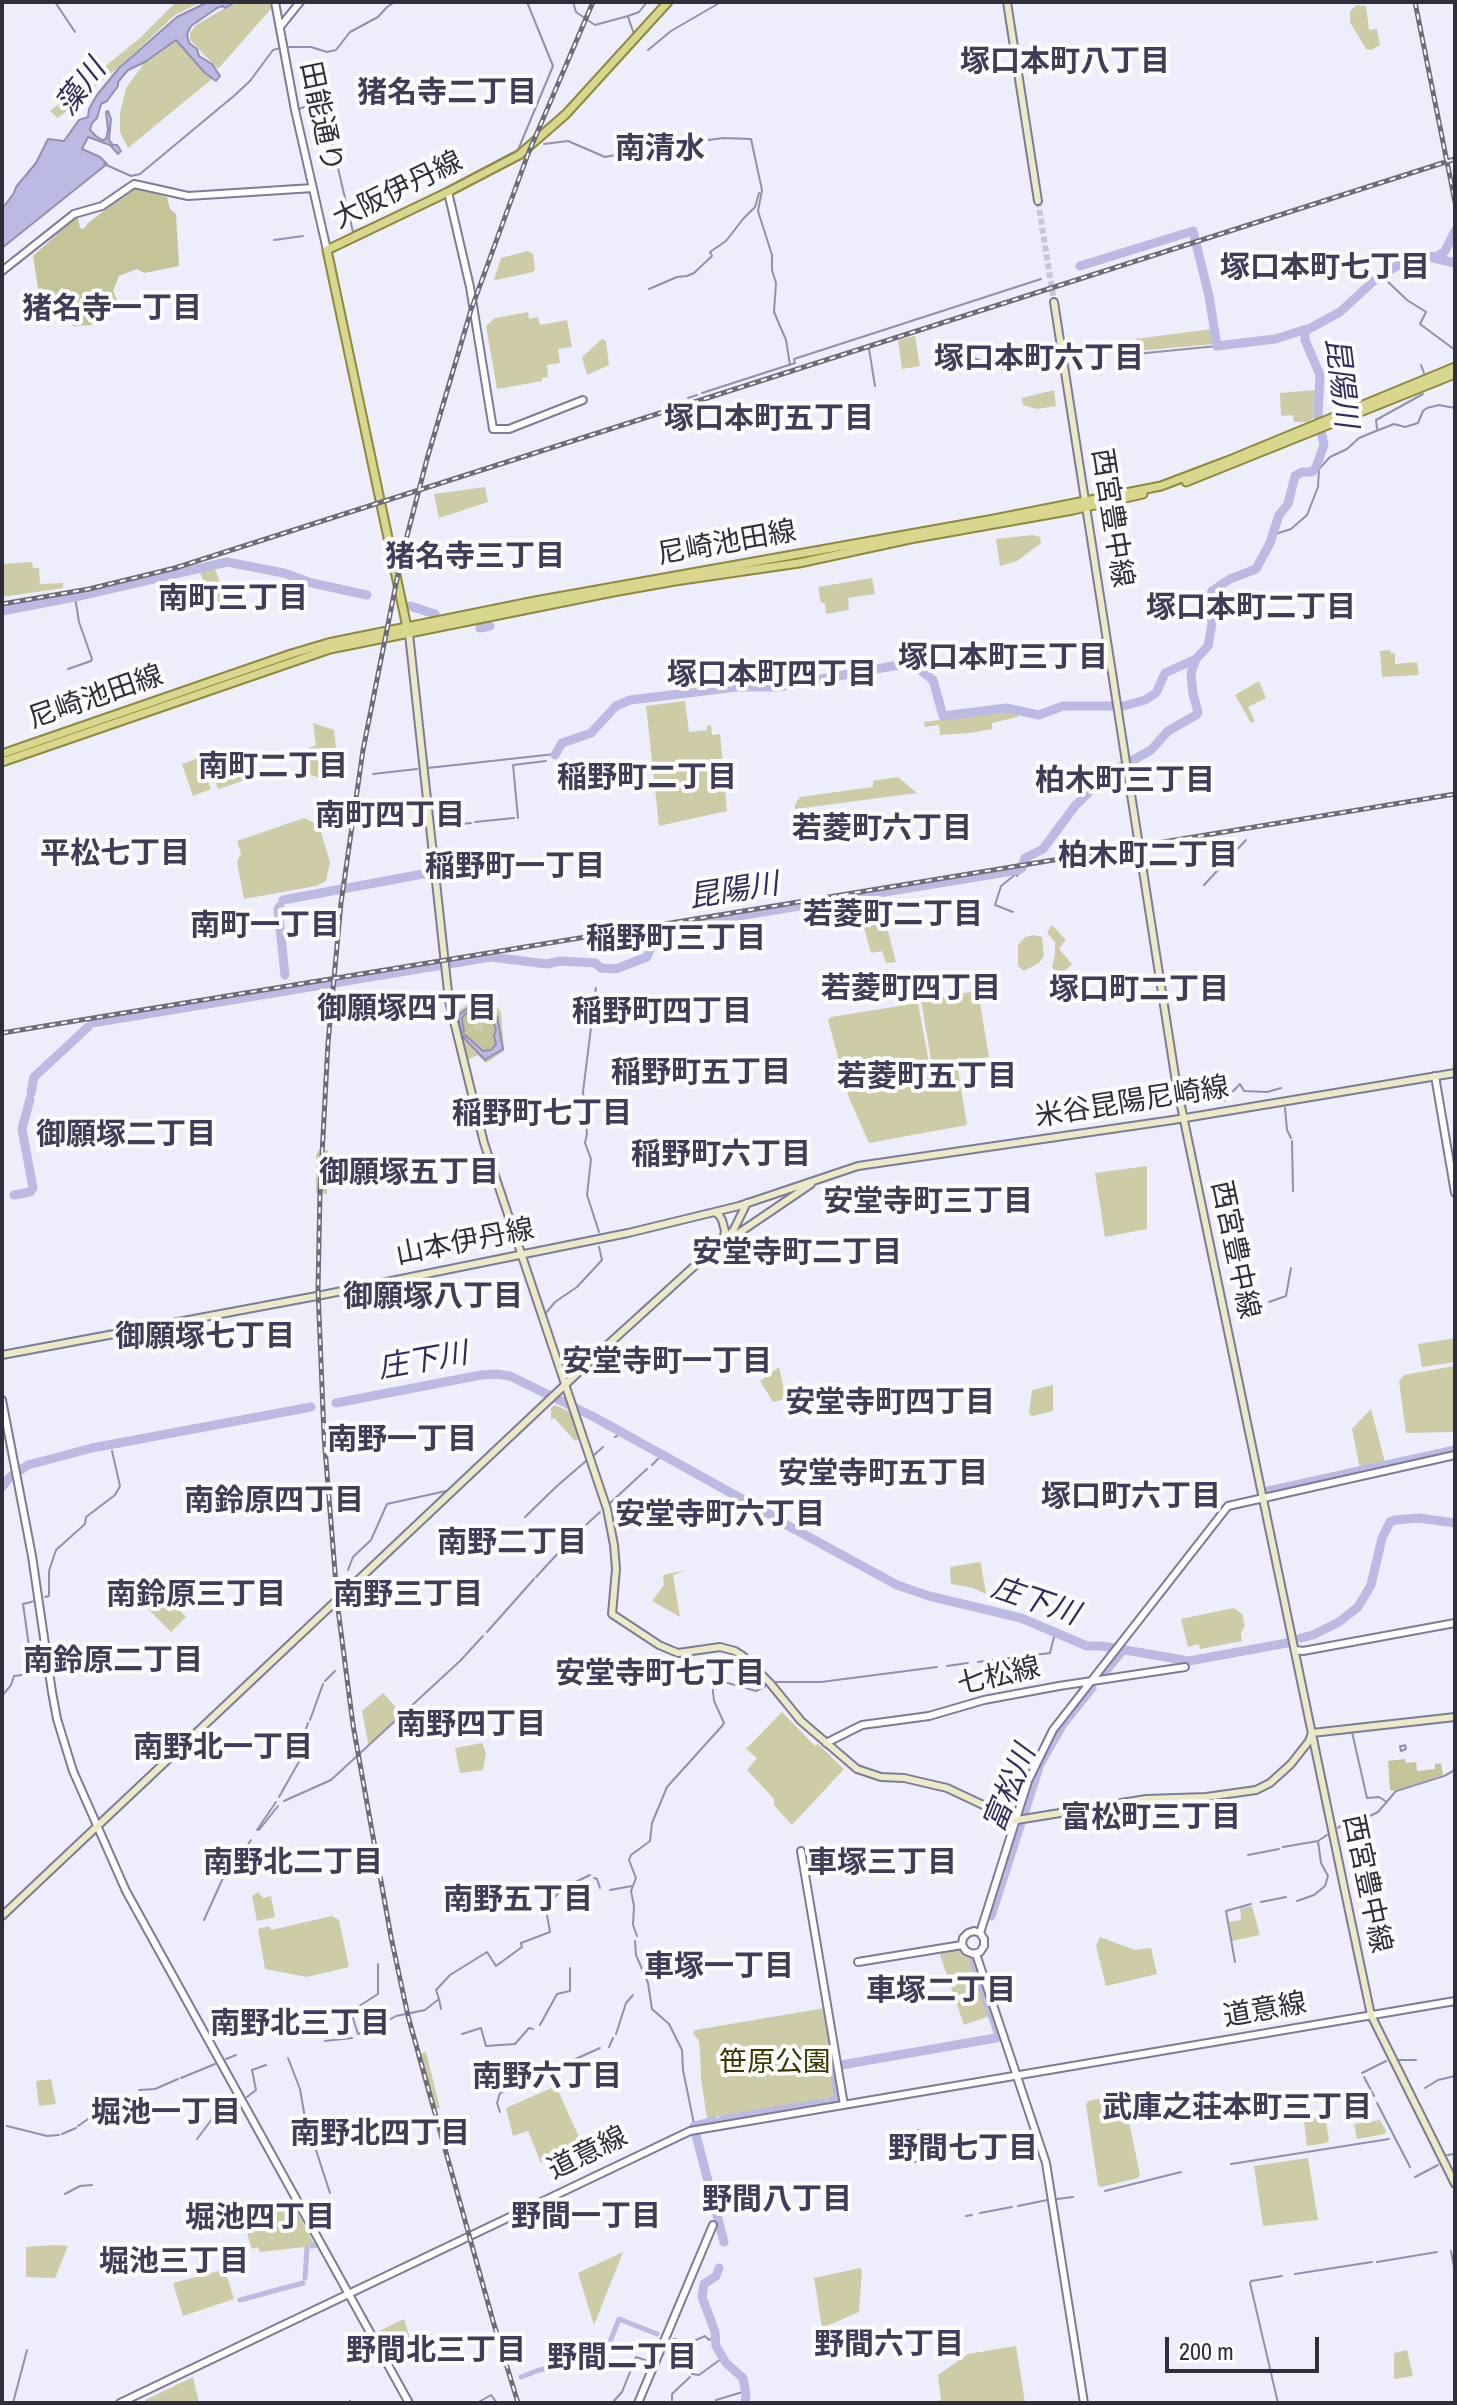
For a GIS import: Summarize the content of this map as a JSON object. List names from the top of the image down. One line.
{"streets":{"main road":["大阪伊丹線","西宮豊中線","尼崎池田線","米谷昆陽尼崎線","山本伊丹線"],"street":["田能通り","七松線","道意線"]},"crossings":[["田能通り","大阪伊丹線"],["大阪伊丹線","尼崎池田線"],["西宮豊中線","尼崎池田線"],["西宮豊中線","米谷昆陽尼崎線"],["西宮豊中線","道意線"],["米谷昆陽尼崎線","山本伊丹線"]],"districts":["塚口本町八丁目","猪名寺二丁目","南清水","塚口本町七丁目","猪名寺一丁目","塚口本町六丁目","塚口本町五丁目","猪名寺三丁目","南町三丁目","塚口本町二丁目","塚口本町三丁目","塚口本町四丁目","南町二丁目","稲野町二丁目","柏木町三丁目","南町四丁目","若菱町六丁目","平松七丁目","柏木町二丁目","稲野町一丁目","若菱町二丁目","南町一丁目","稲野町三丁目","若菱町四丁目","塚口町二丁目","御願塚四丁目","稲野町四丁目","稲野町五丁目","若菱町五丁目","稲野町七丁目","御願塚二丁目","稲野町六丁目","御願塚五丁目","安堂寺町三丁目","安堂寺町二丁目","御願塚八丁目","御願塚七丁目","安堂寺町一丁目","安堂寺町四丁目","南野一丁目","安堂寺町五丁目","塚口町六丁目","南鈴原四丁目","安堂寺町六丁目","南野二丁目","南鈴原三丁目","南野三丁目","南鈴原二丁目","安堂寺町七丁目","南野四丁目","南野北一丁目","富松町三丁目","南野北二丁目","車塚三丁目","南野五丁目","車塚一丁目","車塚二丁目","南野北三丁目","南野六丁目","武庫之荘本町三丁目","堀池一丁目","南野北四丁目","野間七丁目","野間八丁目","野間一丁目","堀池四丁目","堀池三丁目","野間六丁目","野間北三丁目","野間二丁目"],"water":["藻川","昆陽川","庄下川","富松川"],"parks":["笹原公園"],"scale_bar":"200 m"}
